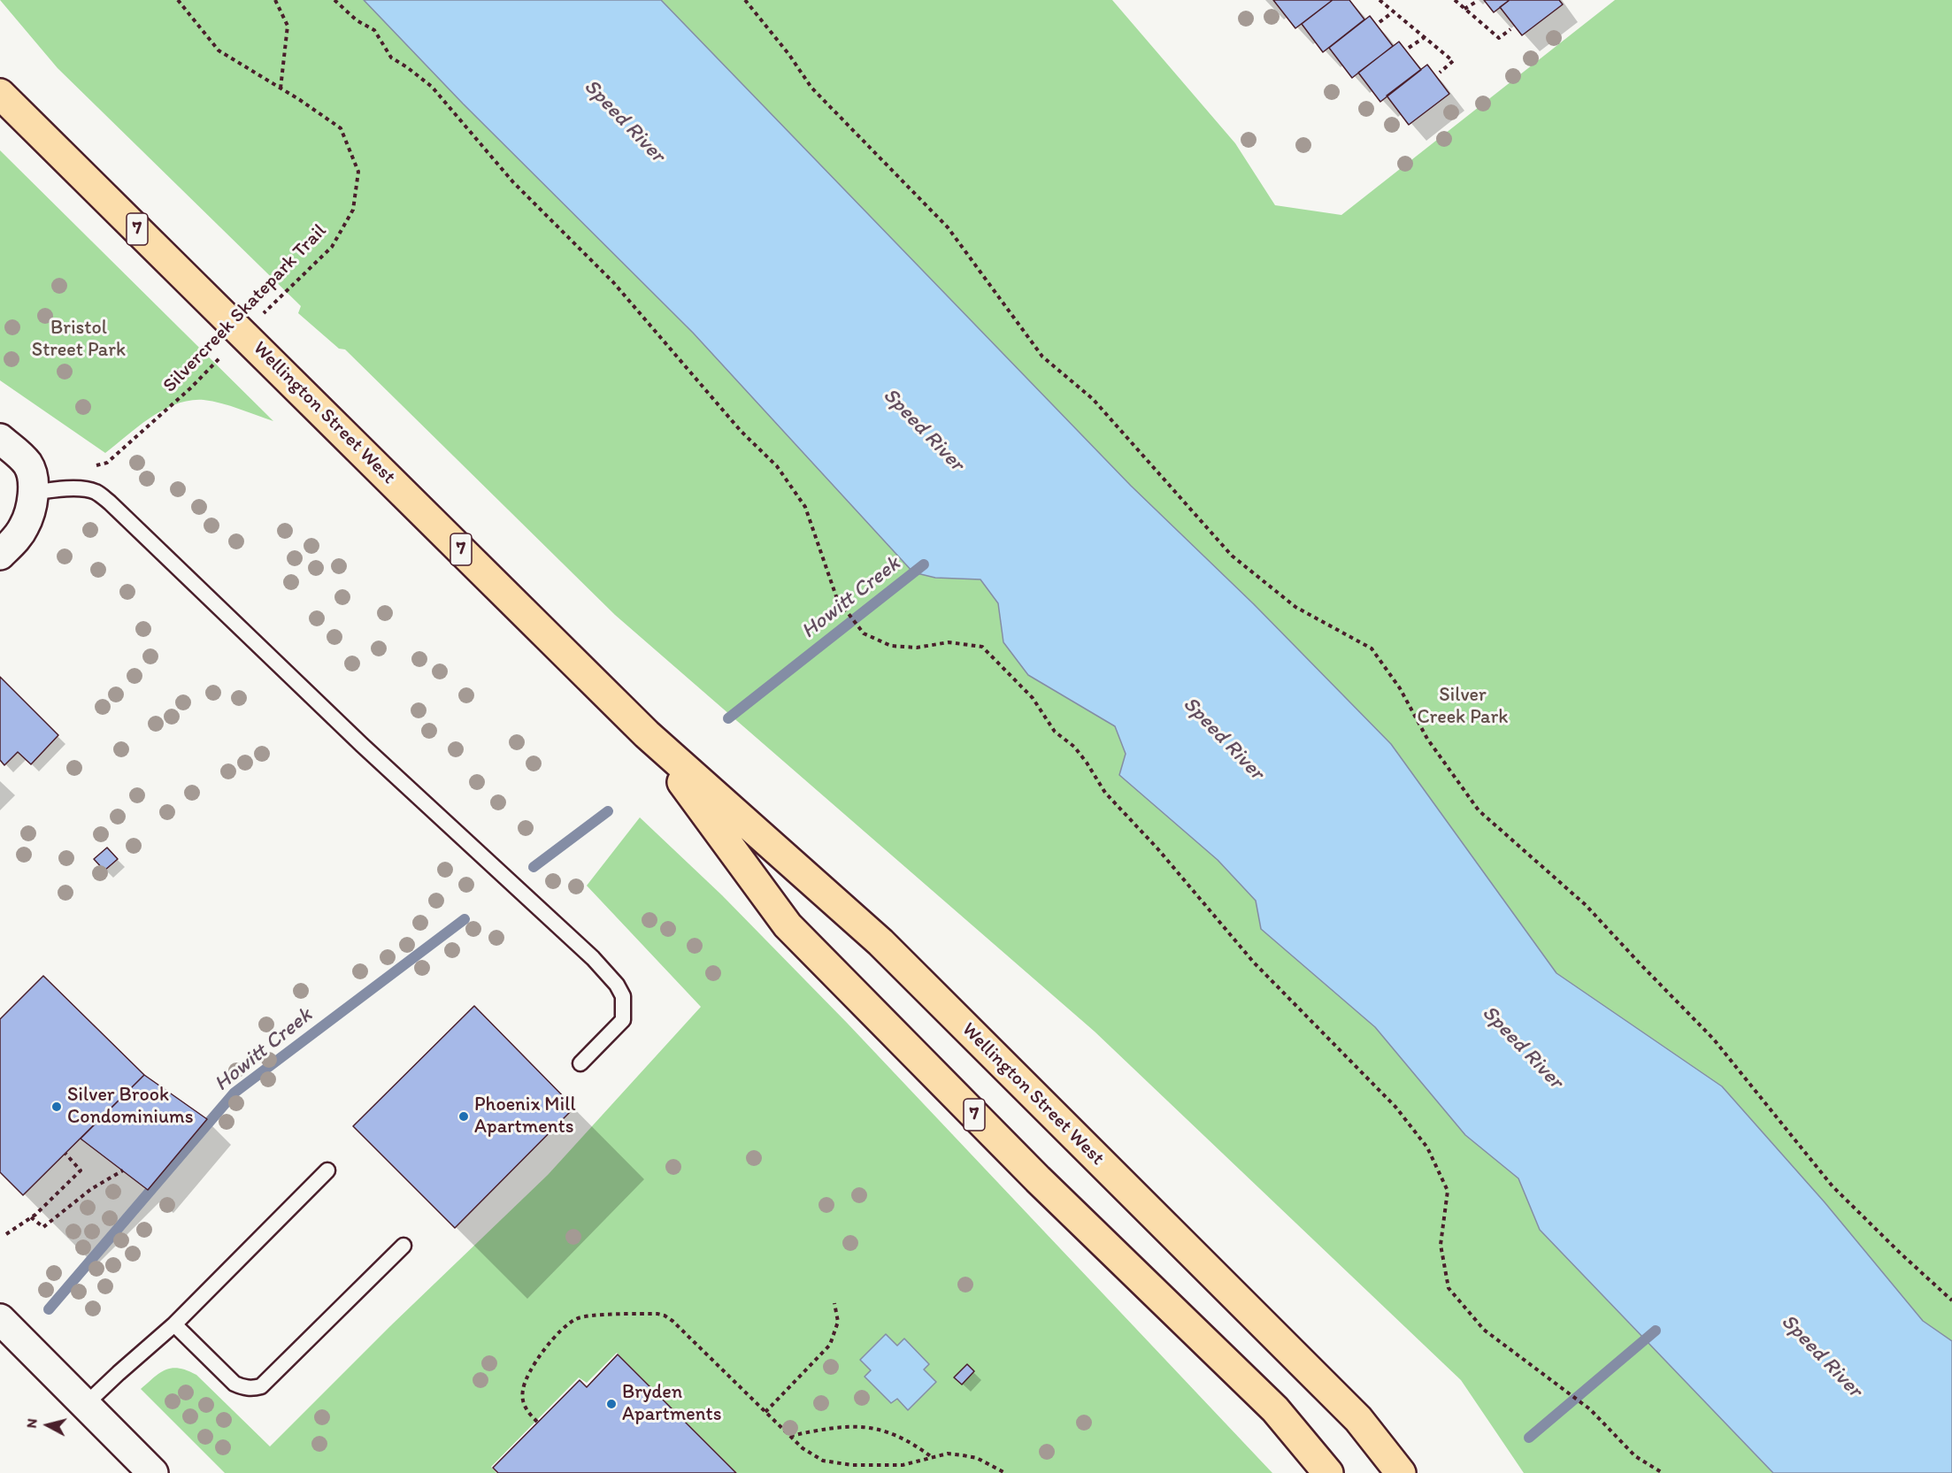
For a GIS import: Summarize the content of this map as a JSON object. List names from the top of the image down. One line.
{"streets":{"main road":["7","Wellington Street West"],"path":["Silvercreek Skatepark Trail"]},"crossings":[["Silvercreek Skatepark Trail","Wellington Street West"]],"water":["Speed River","Howitt Creek"],"parks":["Bristol Street Park","Silver Creek Park"],"places":["Silver Brook Condominiums","Phoenix Mill Apartments","Bryden Apartments"],"north":"left"}
